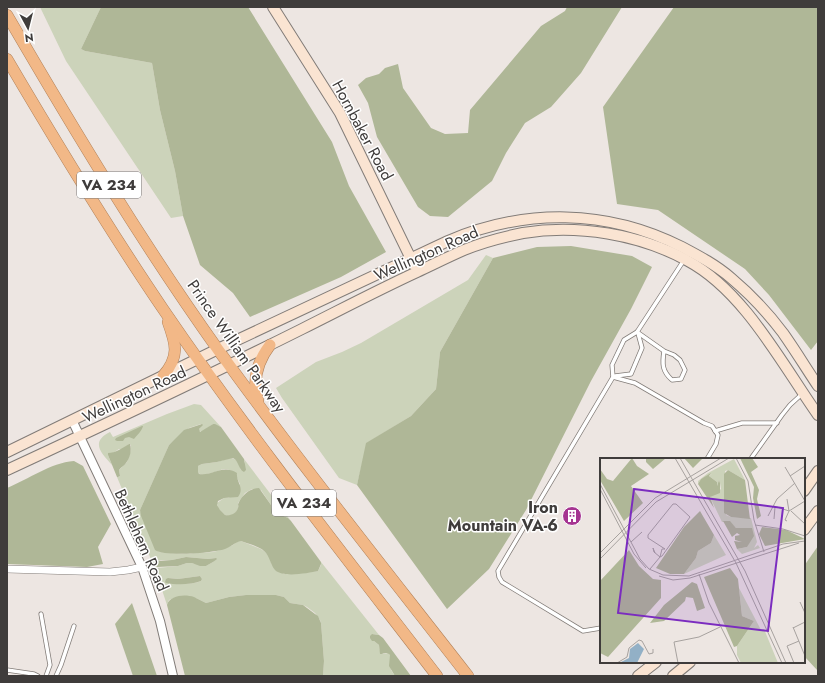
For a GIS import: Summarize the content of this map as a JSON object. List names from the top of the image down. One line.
{"streets":{"highway":["VA 234","Prince William Parkway"],"main road":["Hornbaker Road","Wellington Road"],"street":["Bethlehem Road"]},"crossings":[["Hornbaker Road","Wellington Road"],["VA 234","Wellington Road"],["Wellington Road","Prince William Parkway"],["Wellington Road","Bethlehem Road"]],"places":{"building":["Iron Mountain VA-6"]},"north":"bottom"}
